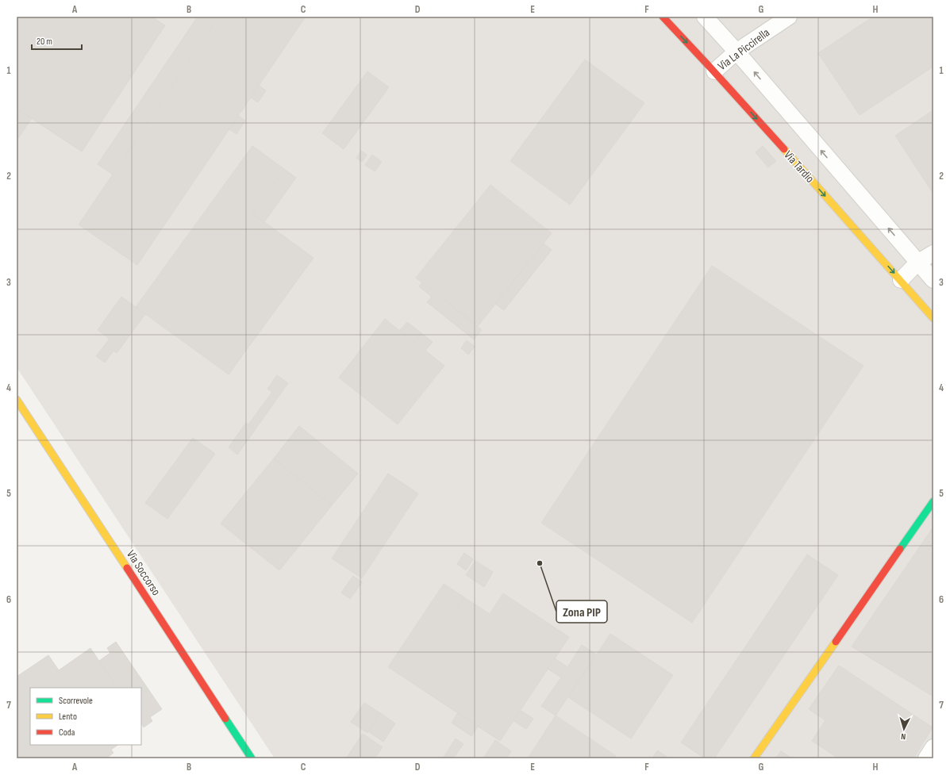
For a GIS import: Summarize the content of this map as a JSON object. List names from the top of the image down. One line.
{"streets":{"street":["Via La Piccirella","Via Tardio","Via Soccorso"]},"crossings":[["Via La Piccirella","Via Tardio"]],"places":["Zona PIP"],"legend":["Scorrevole","Lento","Coda"],"scale_bar":"20 m","north":"bottom","grid":{"columns":["A","B","C","D","E","F","G","H"],"rows":["1","2","3","4","5","6","7"]}}
